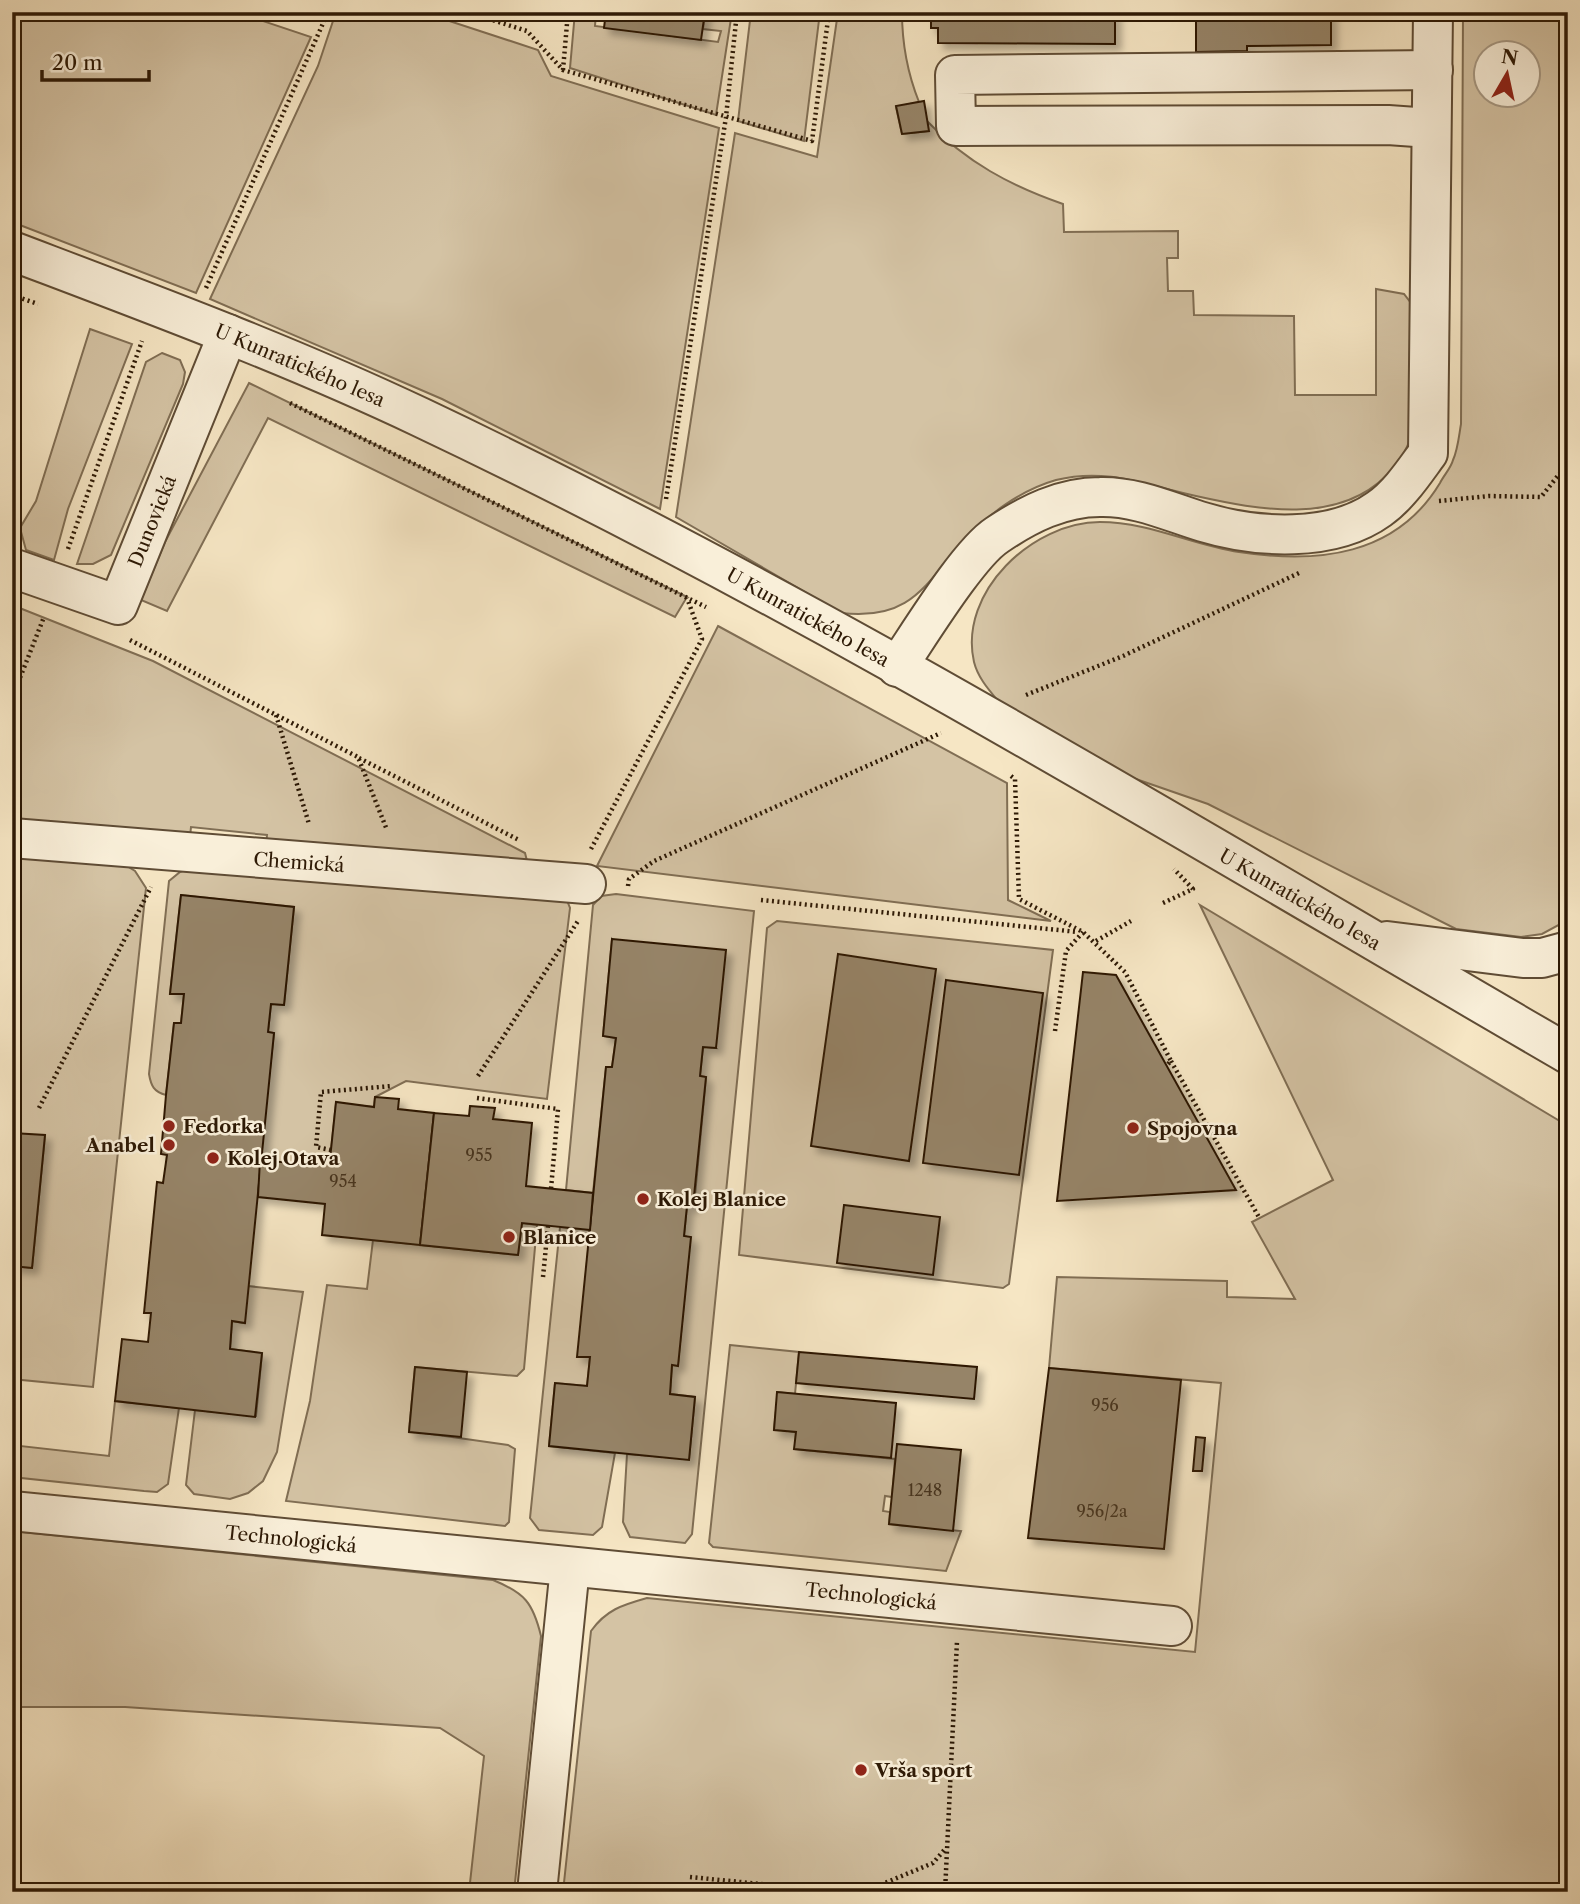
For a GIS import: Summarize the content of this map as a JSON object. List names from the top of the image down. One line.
{"streets":{"street":["U Kunratického lesa","Dunovická","Chemická","Technologická"]},"crossings":[["U Kunratického lesa","Dunovická"]],"places":["Fedorka","Spojovna","Anabel","Kolej Otava","Kolej Blanice","Blanice","Vrša sport"],"house_numbers":["955","954","956","1248","956/2a"],"scale_bar":"20 m","north":"top"}
